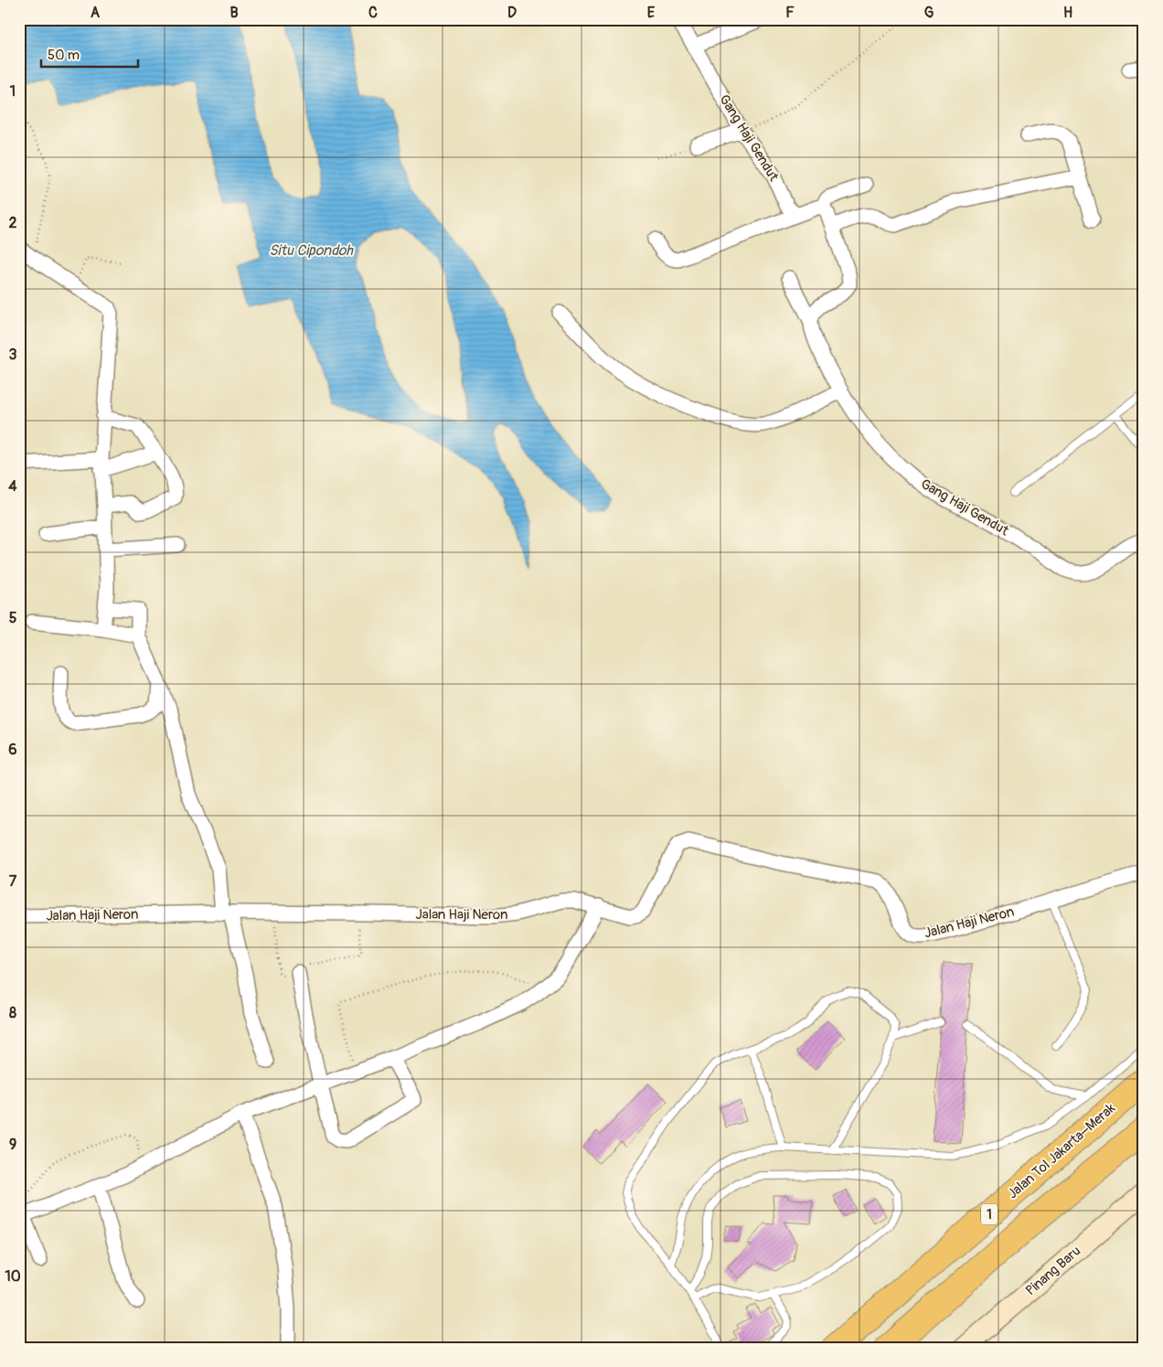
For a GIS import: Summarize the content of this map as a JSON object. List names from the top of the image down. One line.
{"streets":{"highway":["Jalan Tol Jakarta–Merak","1"],"main road":["Pinang Baru"],"street":["Gang Haji Gendut","Jalan Haji Neron"]},"water":["Situ Cipondoh"],"scale_bar":"50 m","grid":{"columns":["A","B","C","D","E","F","G","H"],"rows":["1","2","3","4","5","6","7","8","9","10"]}}
